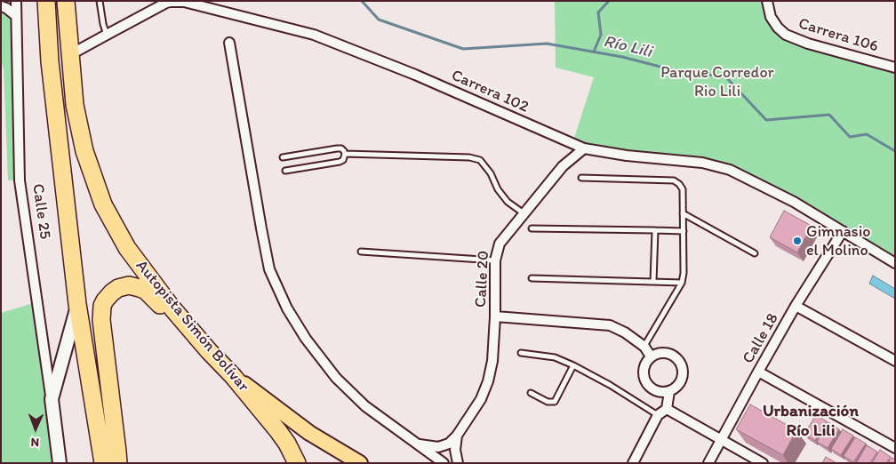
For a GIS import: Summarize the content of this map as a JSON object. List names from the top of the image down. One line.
{"streets":{"highway":["Autopista Simón Bolívar"],"street":["Carrera 106","Carrera 102","Calle 25","Calle 20","Calle 18"]},"crossings":[["Carrera 102","Calle 20"],["Carrera 102","Autopista Simón Bolívar"],["Carrera 102","Calle 18"]],"districts":["Urbanización Río Lili"],"water":["Río Lili"],"parks":["Parque Corredor Rio Lili"],"places":["Gimnasio el Molino"],"north":"bottom"}
